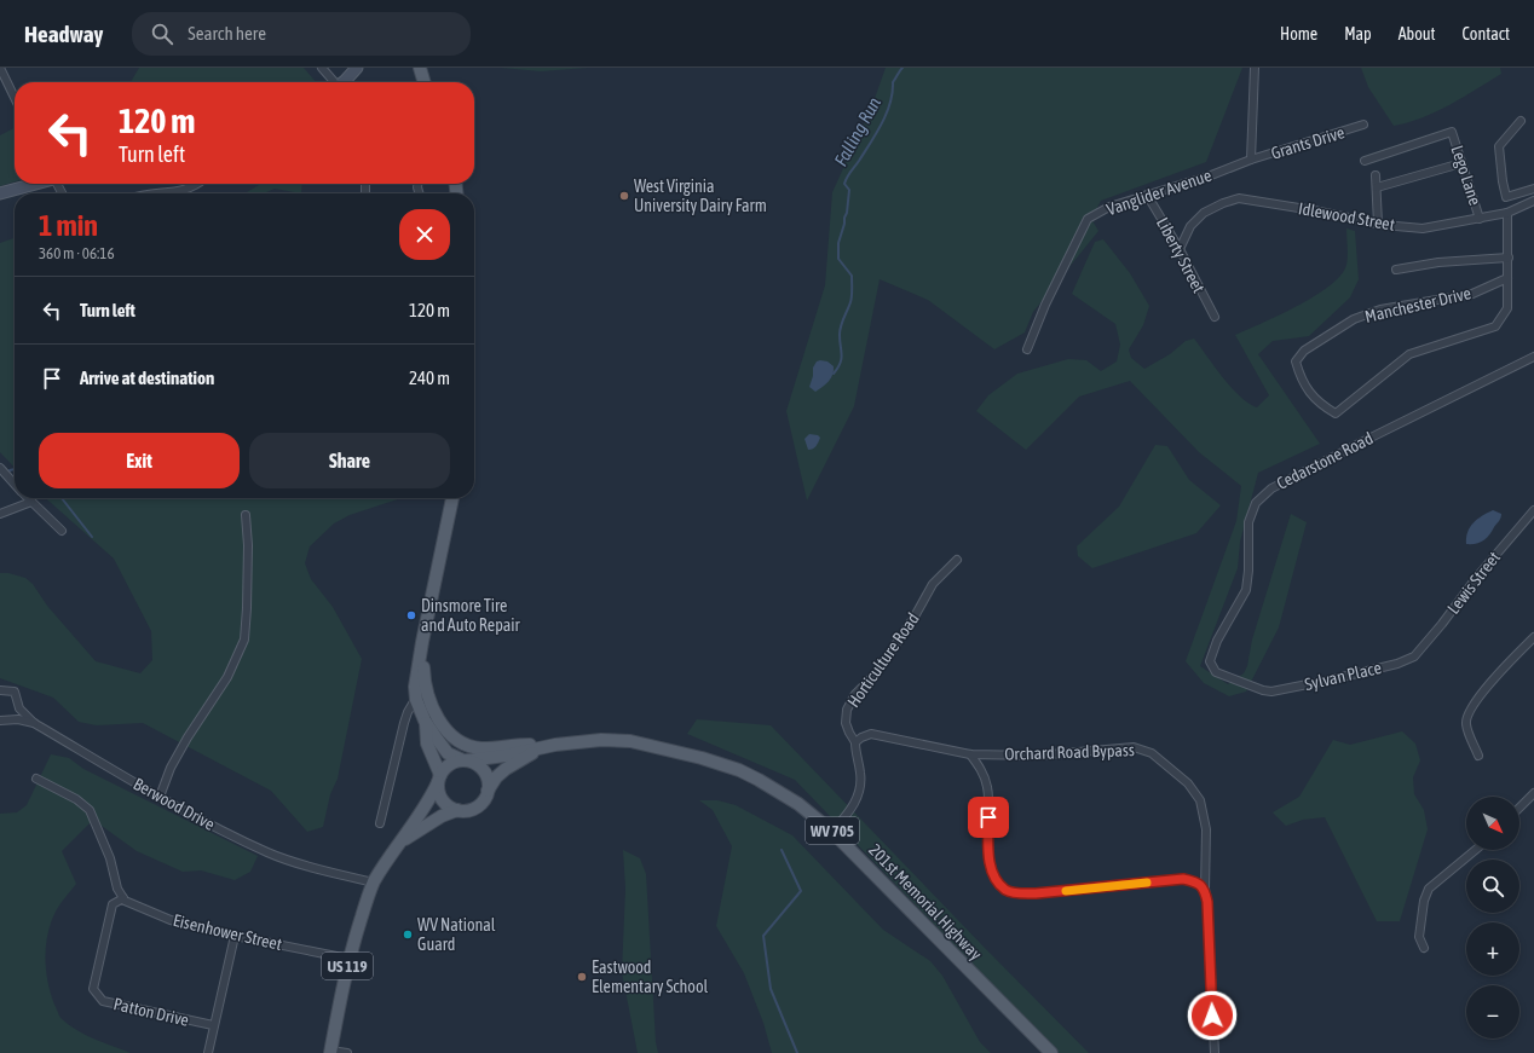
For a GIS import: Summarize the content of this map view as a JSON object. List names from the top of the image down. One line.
{"streets":{"main road":["WV 705","201st Memorial Highway","US 119"],"street":["Grants Drive","Lego Lane","Vanglider Avenue","Idlewood Street","Liberty Street","Manchester Drive","Cedarstone Road","Lewis Street","Horticulture Road","Sylvan Place","Orchard Road Bypass","Berwood Drive","Eisenhower Street","Patton Drive"]},"crossings":[["Grants Drive","Vanglider Avenue"],["Lego Lane","Idlewood Street"],["Vanglider Avenue","Liberty Street"],["Idlewood Street","Liberty Street"],["Idlewood Street","Manchester Drive"],["Cedarstone Road","Sylvan Place"],["Lewis Street","Sylvan Place"],["Horticulture Road","Orchard Road Bypass"],["Berwood Drive","US 119"],["201st Memorial Highway","US 119"],["Eisenhower Street","US 119"],["Eisenhower Street","Patton Drive"]],"water":["Falling Run"],"places":["West Virginia University Dairy Farm","Dinsmore Tire and Auto Repair","WV National Guard","Eastwood Elementary School"],"north":"bottom right","page":{"header":"Headway","search":"Search here","nav":["Home","Map","About","Contact"],"turn":["120 m","Turn left"],"heading":["1 min","360 m · 06:16"],"list":[{"name":"Turn left","value":"120 m"},{"name":"Arrive at destination","value":"240 m"}],"buttons":["Exit","Share"],"map_buttons":["+","−"]}}
